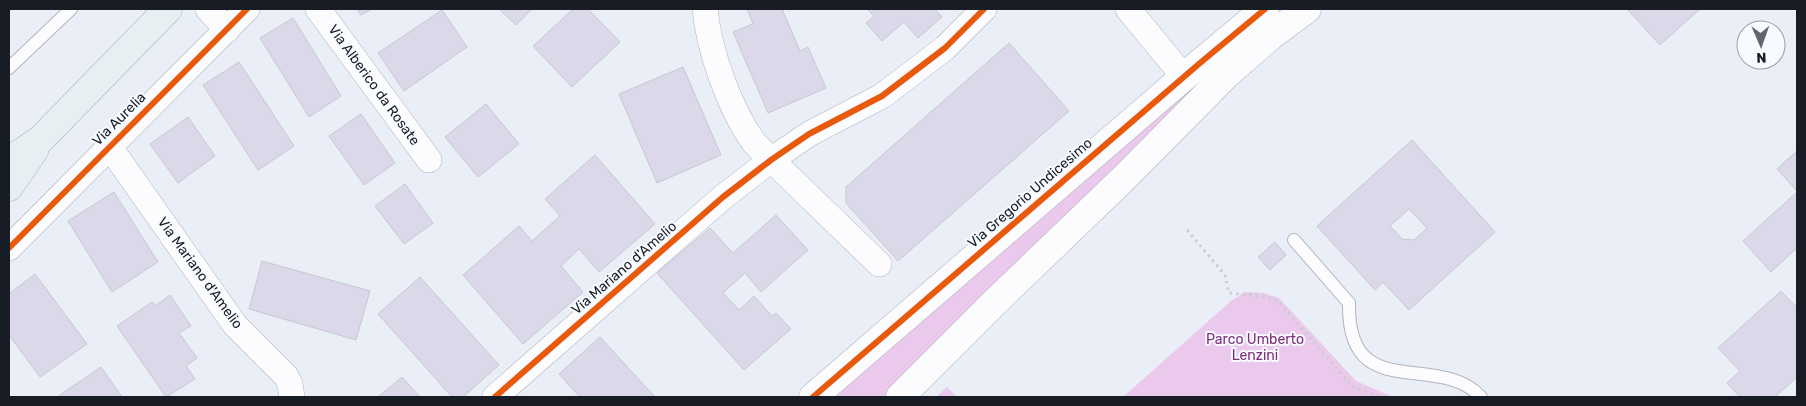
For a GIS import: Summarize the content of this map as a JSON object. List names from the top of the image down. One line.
{"streets":{"street":["Via Alberico da Rosate","Via Aurelia","Via Gregorio Undicesimo","Via Mariano d'Amelio"]},"crossings":[["Via Aurelia","Via Mariano d'Amelio"]],"parks":["Parco Umberto Lenzini"],"north":"bottom"}
